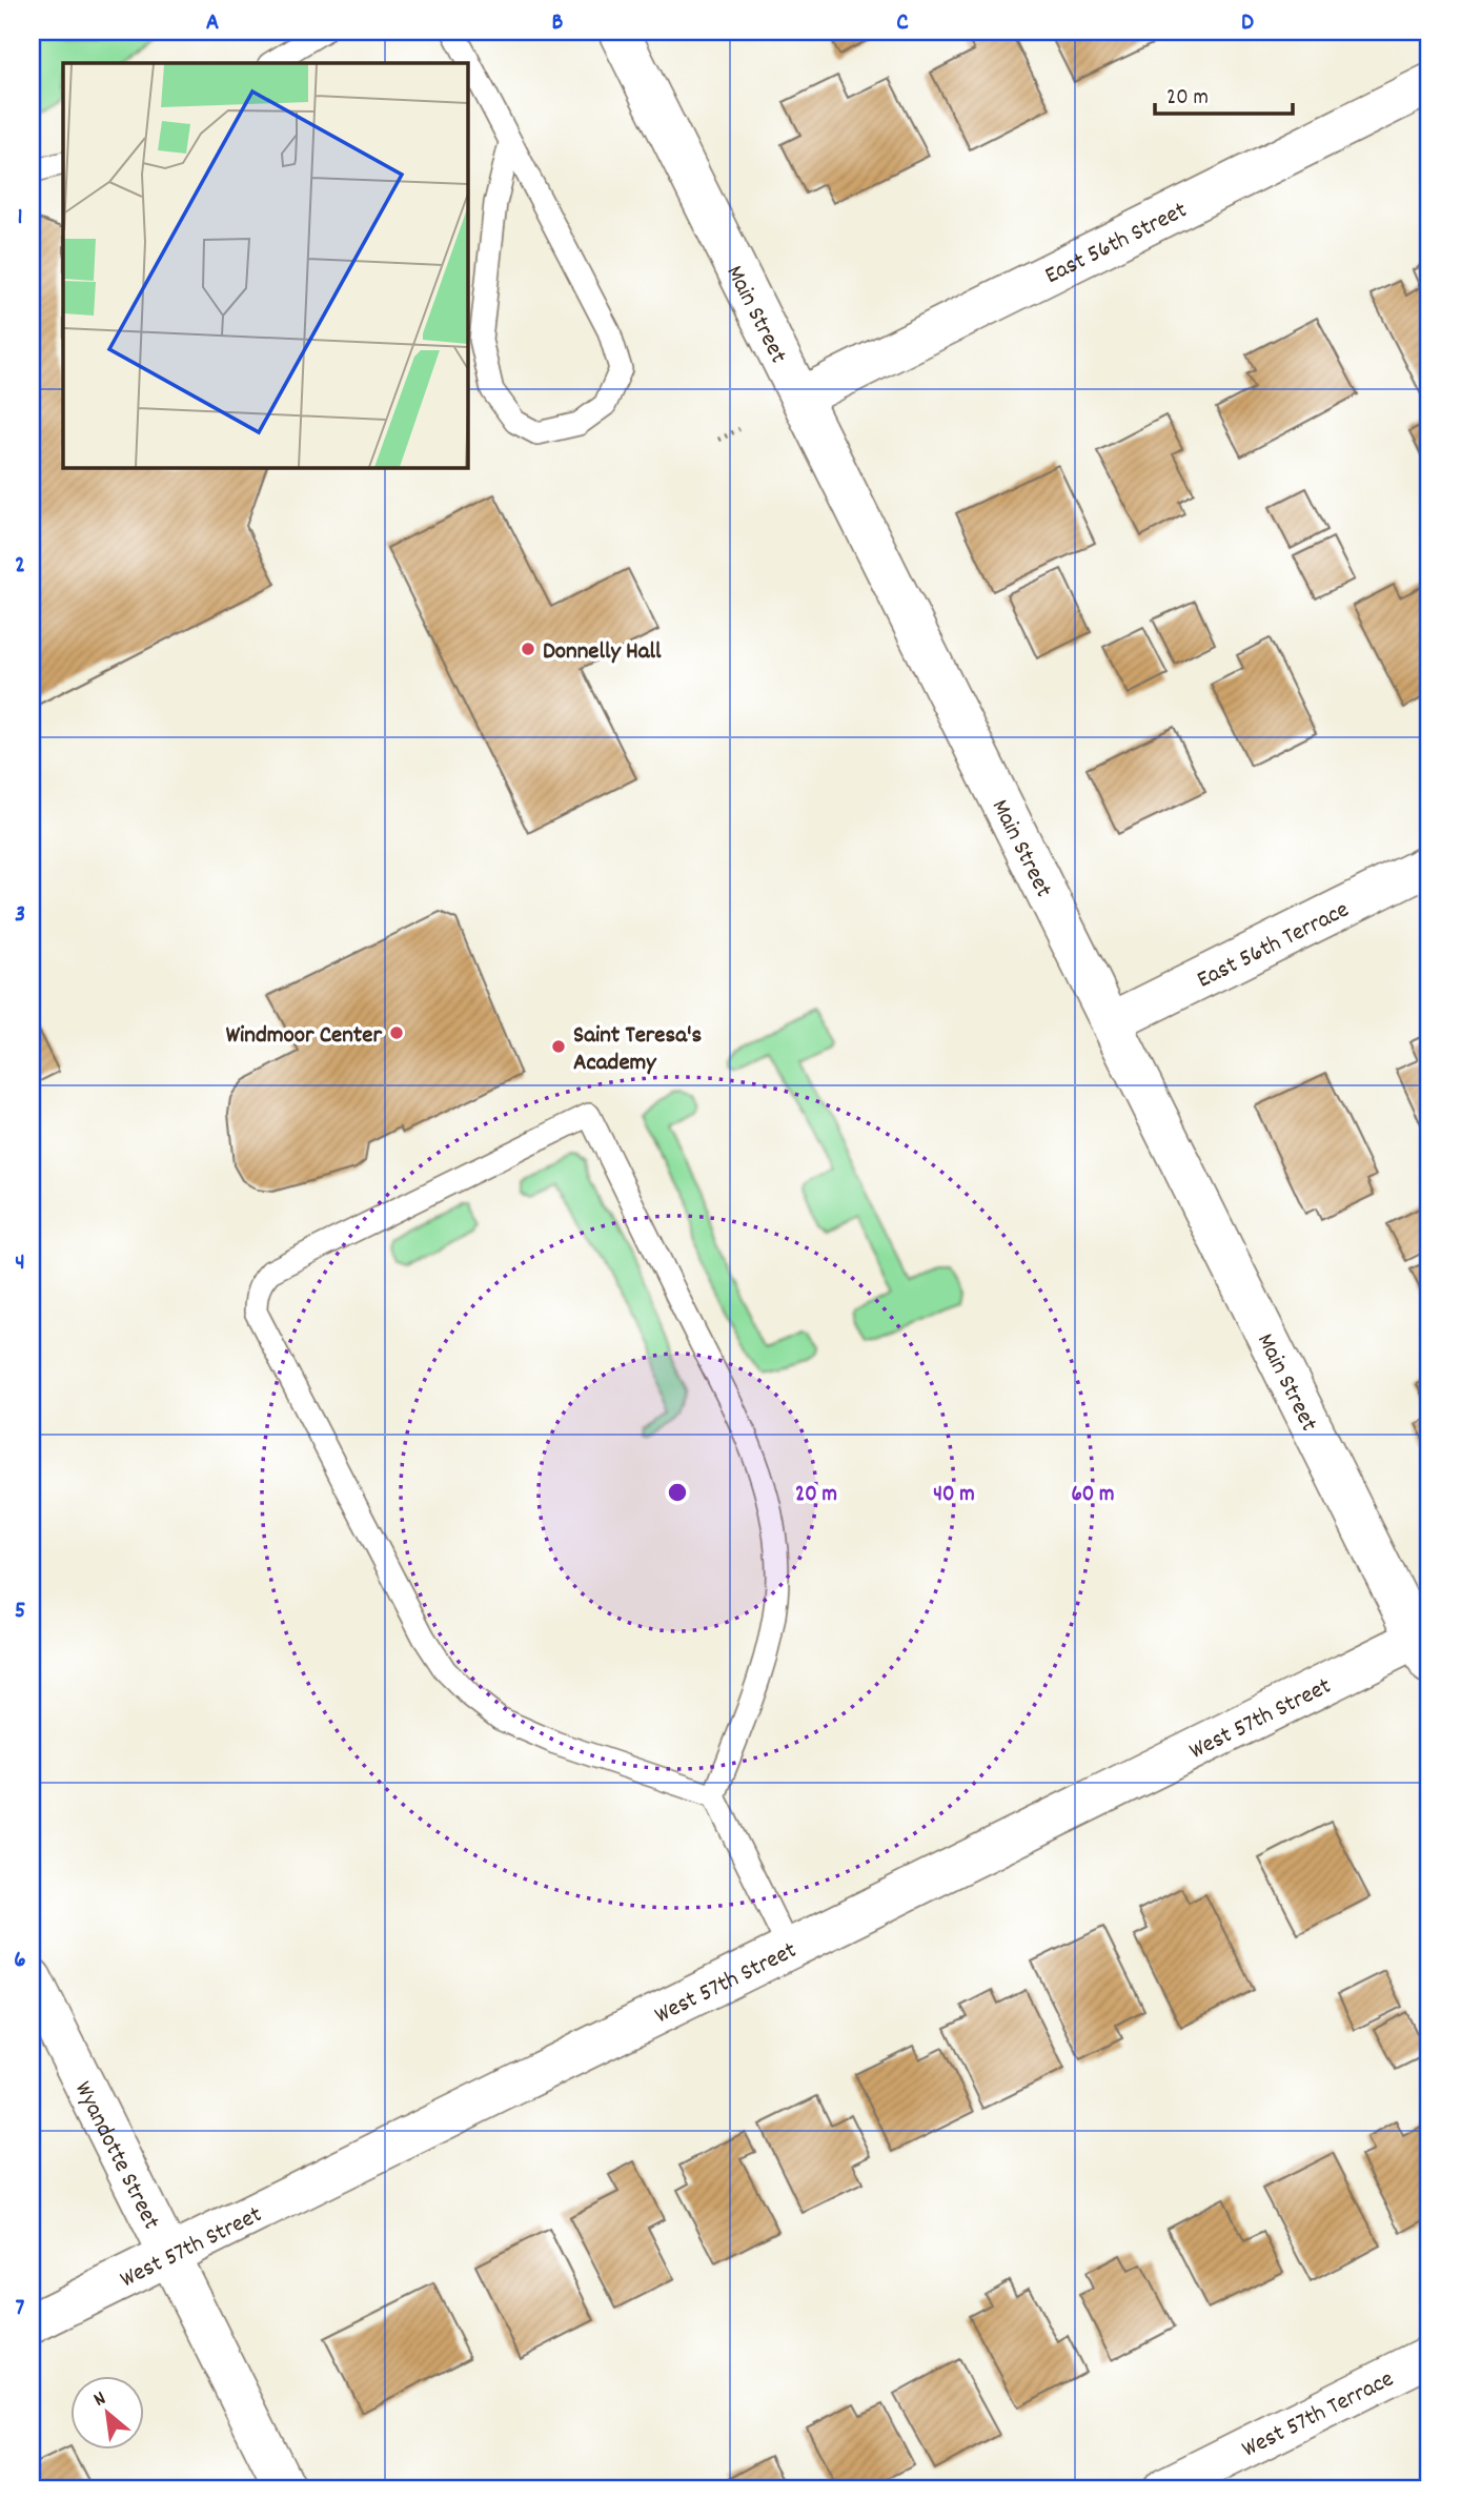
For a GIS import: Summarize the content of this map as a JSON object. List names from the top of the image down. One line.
{"streets":{"street":["East 56th Street","Main Street","East 56th Terrace","West 57th Street","Wyandotte Street","West 57th Terrace"]},"crossings":[["East 56th Street","Main Street"],["Main Street","East 56th Terrace"],["Main Street","West 57th Street"],["West 57th Street","Wyandotte Street"]],"places":["Donnelly Hall","Windmoor Center","Saint Teresa's Academy"],"scale_bar":"20 m","north":"top left","grid":{"columns":["A","B","C","D"],"rows":["1","2","3","4","5","6","7"]},"rings":["20 m","40 m","60 m"]}
